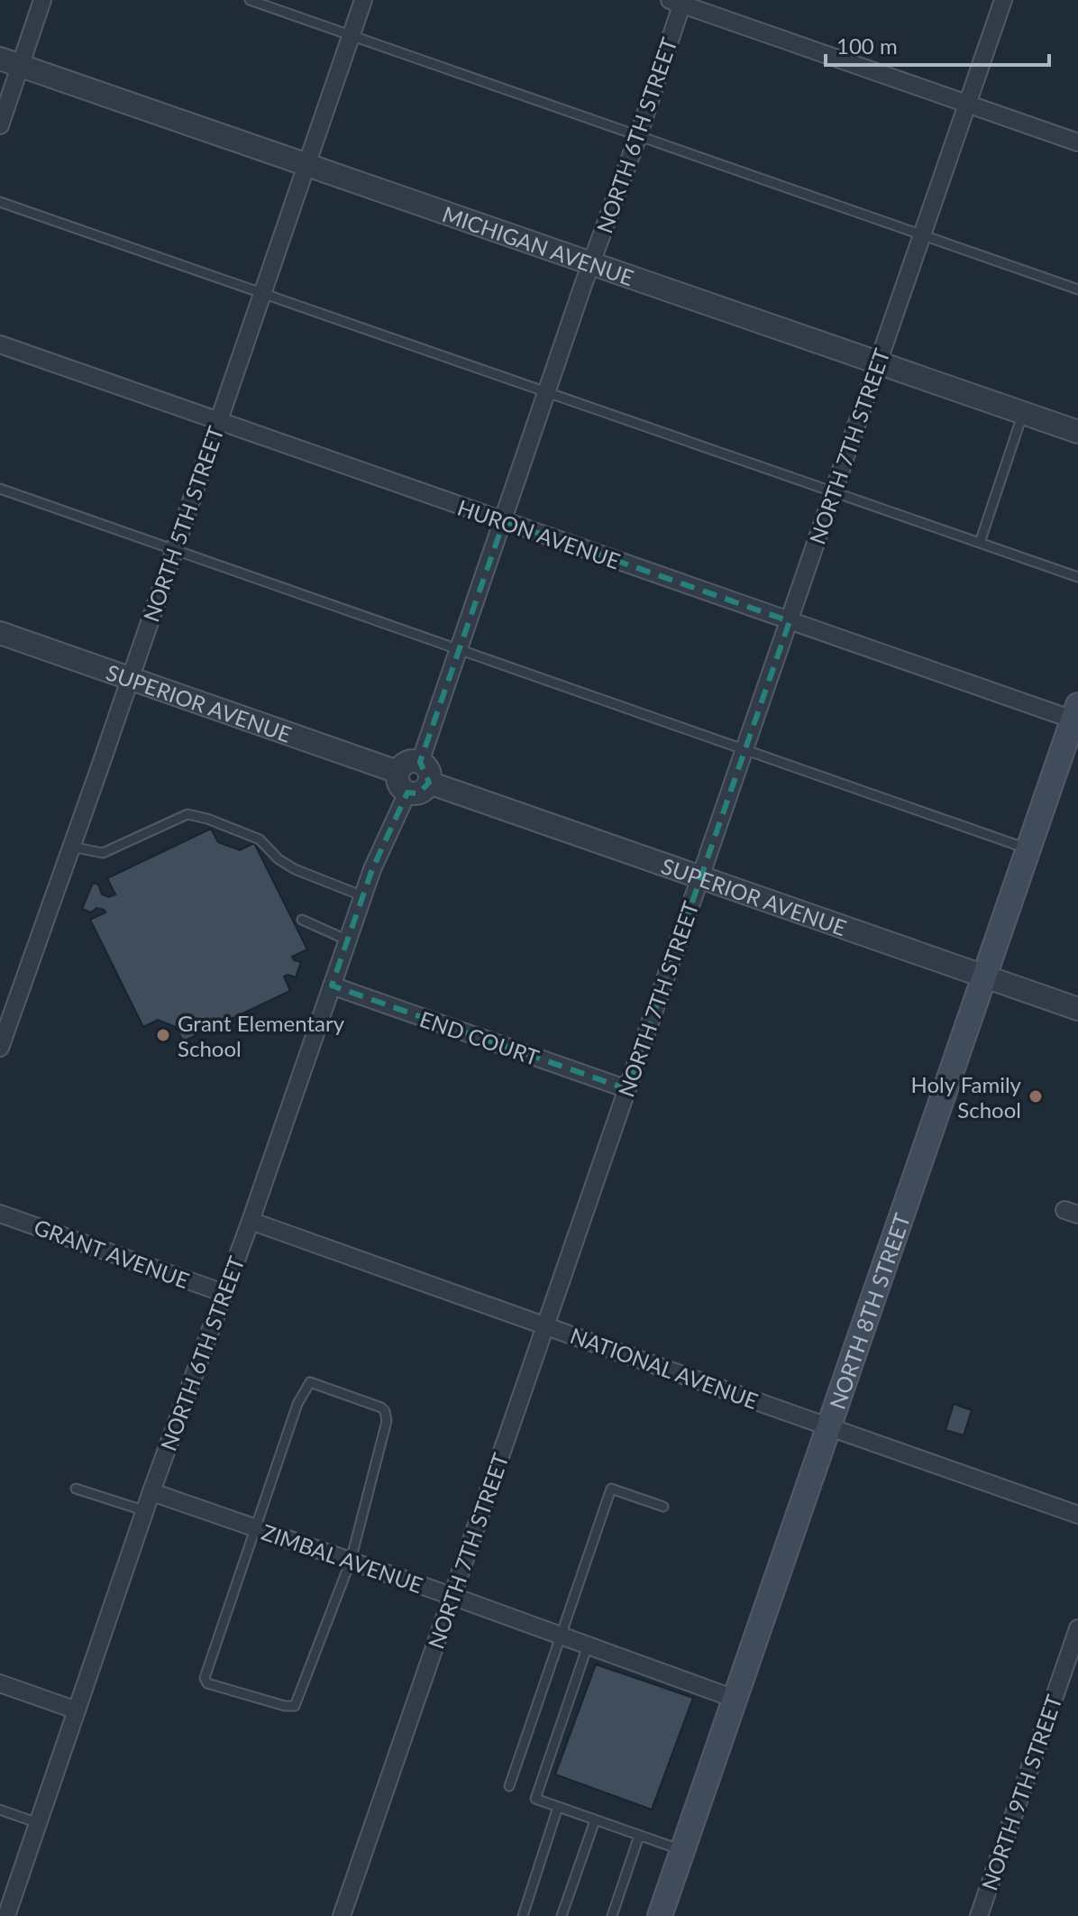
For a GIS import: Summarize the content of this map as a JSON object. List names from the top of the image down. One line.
{"streets":{"main road":["NORTH 8TH STREET"],"street":["NORTH 6TH STREET","MICHIGAN AVENUE","NORTH 7TH STREET","NORTH 5TH STREET","HURON AVENUE","SUPERIOR AVENUE","END COURT","GRANT AVENUE","NATIONAL AVENUE","ZIMBAL AVENUE","NORTH 9TH STREET"]},"crossings":[["NORTH 6TH STREET","MICHIGAN AVENUE"],["NORTH 6TH STREET","HURON AVENUE"],["NORTH 6TH STREET","SUPERIOR AVENUE"],["NORTH 6TH STREET","END COURT"],["NORTH 6TH STREET","GRANT AVENUE"],["NORTH 6TH STREET","NATIONAL AVENUE"],["NORTH 6TH STREET","ZIMBAL AVENUE"],["MICHIGAN AVENUE","NORTH 7TH STREET"],["MICHIGAN AVENUE","NORTH 5TH STREET"],["NORTH 7TH STREET","HURON AVENUE"],["NORTH 7TH STREET","SUPERIOR AVENUE"],["NORTH 7TH STREET","END COURT"],["NORTH 7TH STREET","NATIONAL AVENUE"],["NORTH 7TH STREET","ZIMBAL AVENUE"],["NORTH 5TH STREET","HURON AVENUE"],["NORTH 5TH STREET","SUPERIOR AVENUE"],["HURON AVENUE","NORTH 8TH STREET"],["SUPERIOR AVENUE","NORTH 8TH STREET"],["NORTH 8TH STREET","NATIONAL AVENUE"],["NORTH 8TH STREET","ZIMBAL AVENUE"]],"places":["Grant Elementary School","Holy Family School"],"scale_bar":"100 m"}
